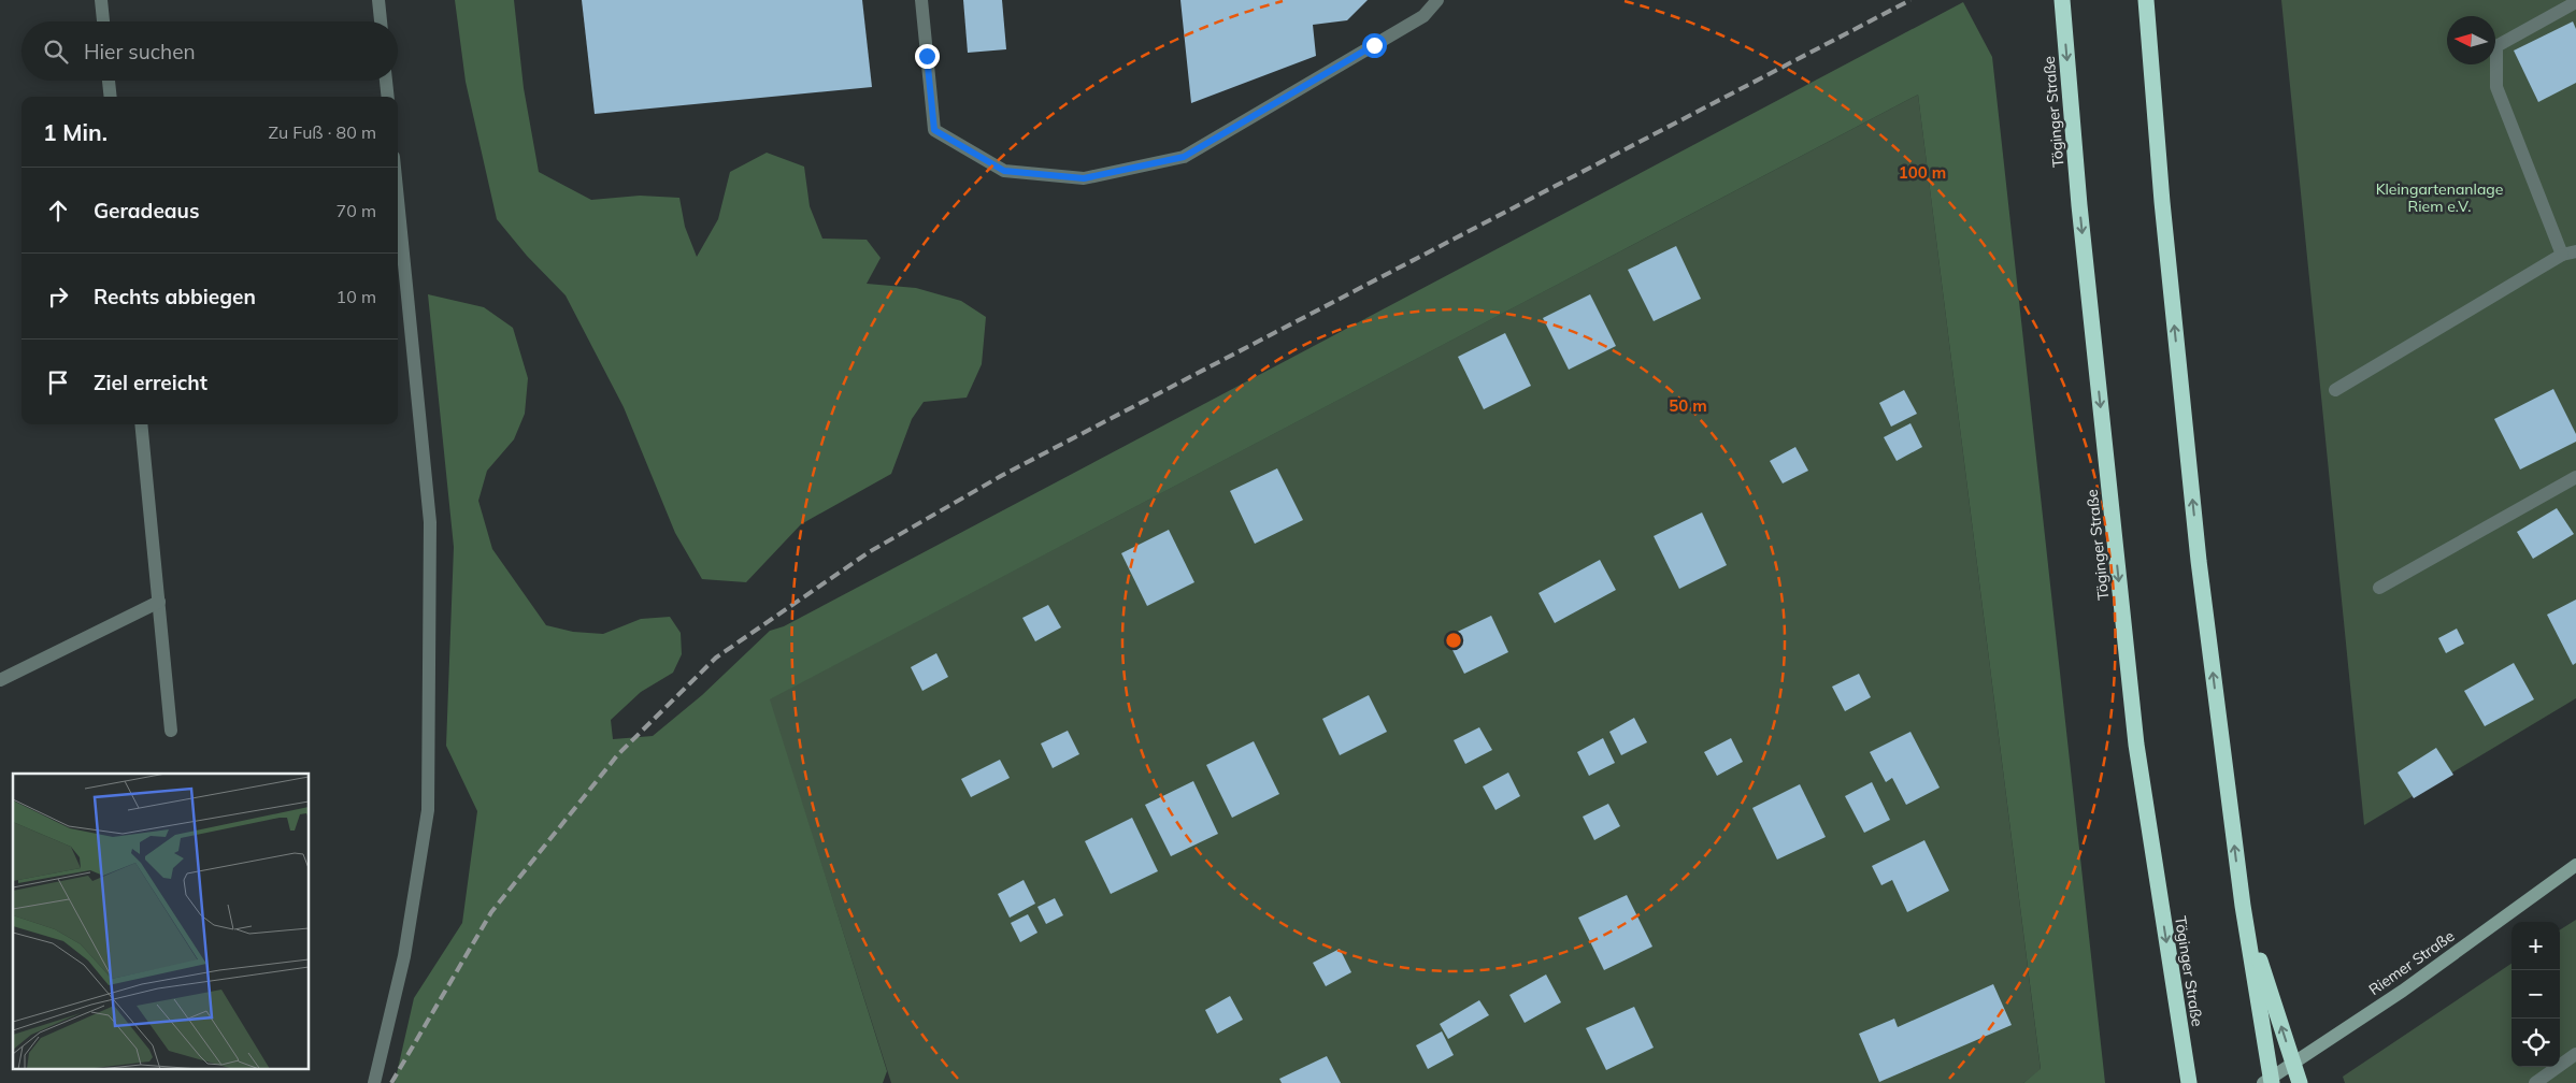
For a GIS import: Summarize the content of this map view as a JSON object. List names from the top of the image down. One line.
{"streets":{"highway":["Töginger Straße"],"street":["Riemer Straße"]},"parks":["Kleingartenanlage Riem e.V."],"north":"left","page":{"search":"Hier suchen","heading":["1 Min.","Zu Fuß · 80 m"],"list":[["Geradeaus","70 m"],["Rechts abbiegen","10 m"],"Ziel erreicht"],"map_buttons":["+","−"]},"rings":["100 m","50 m"]}
